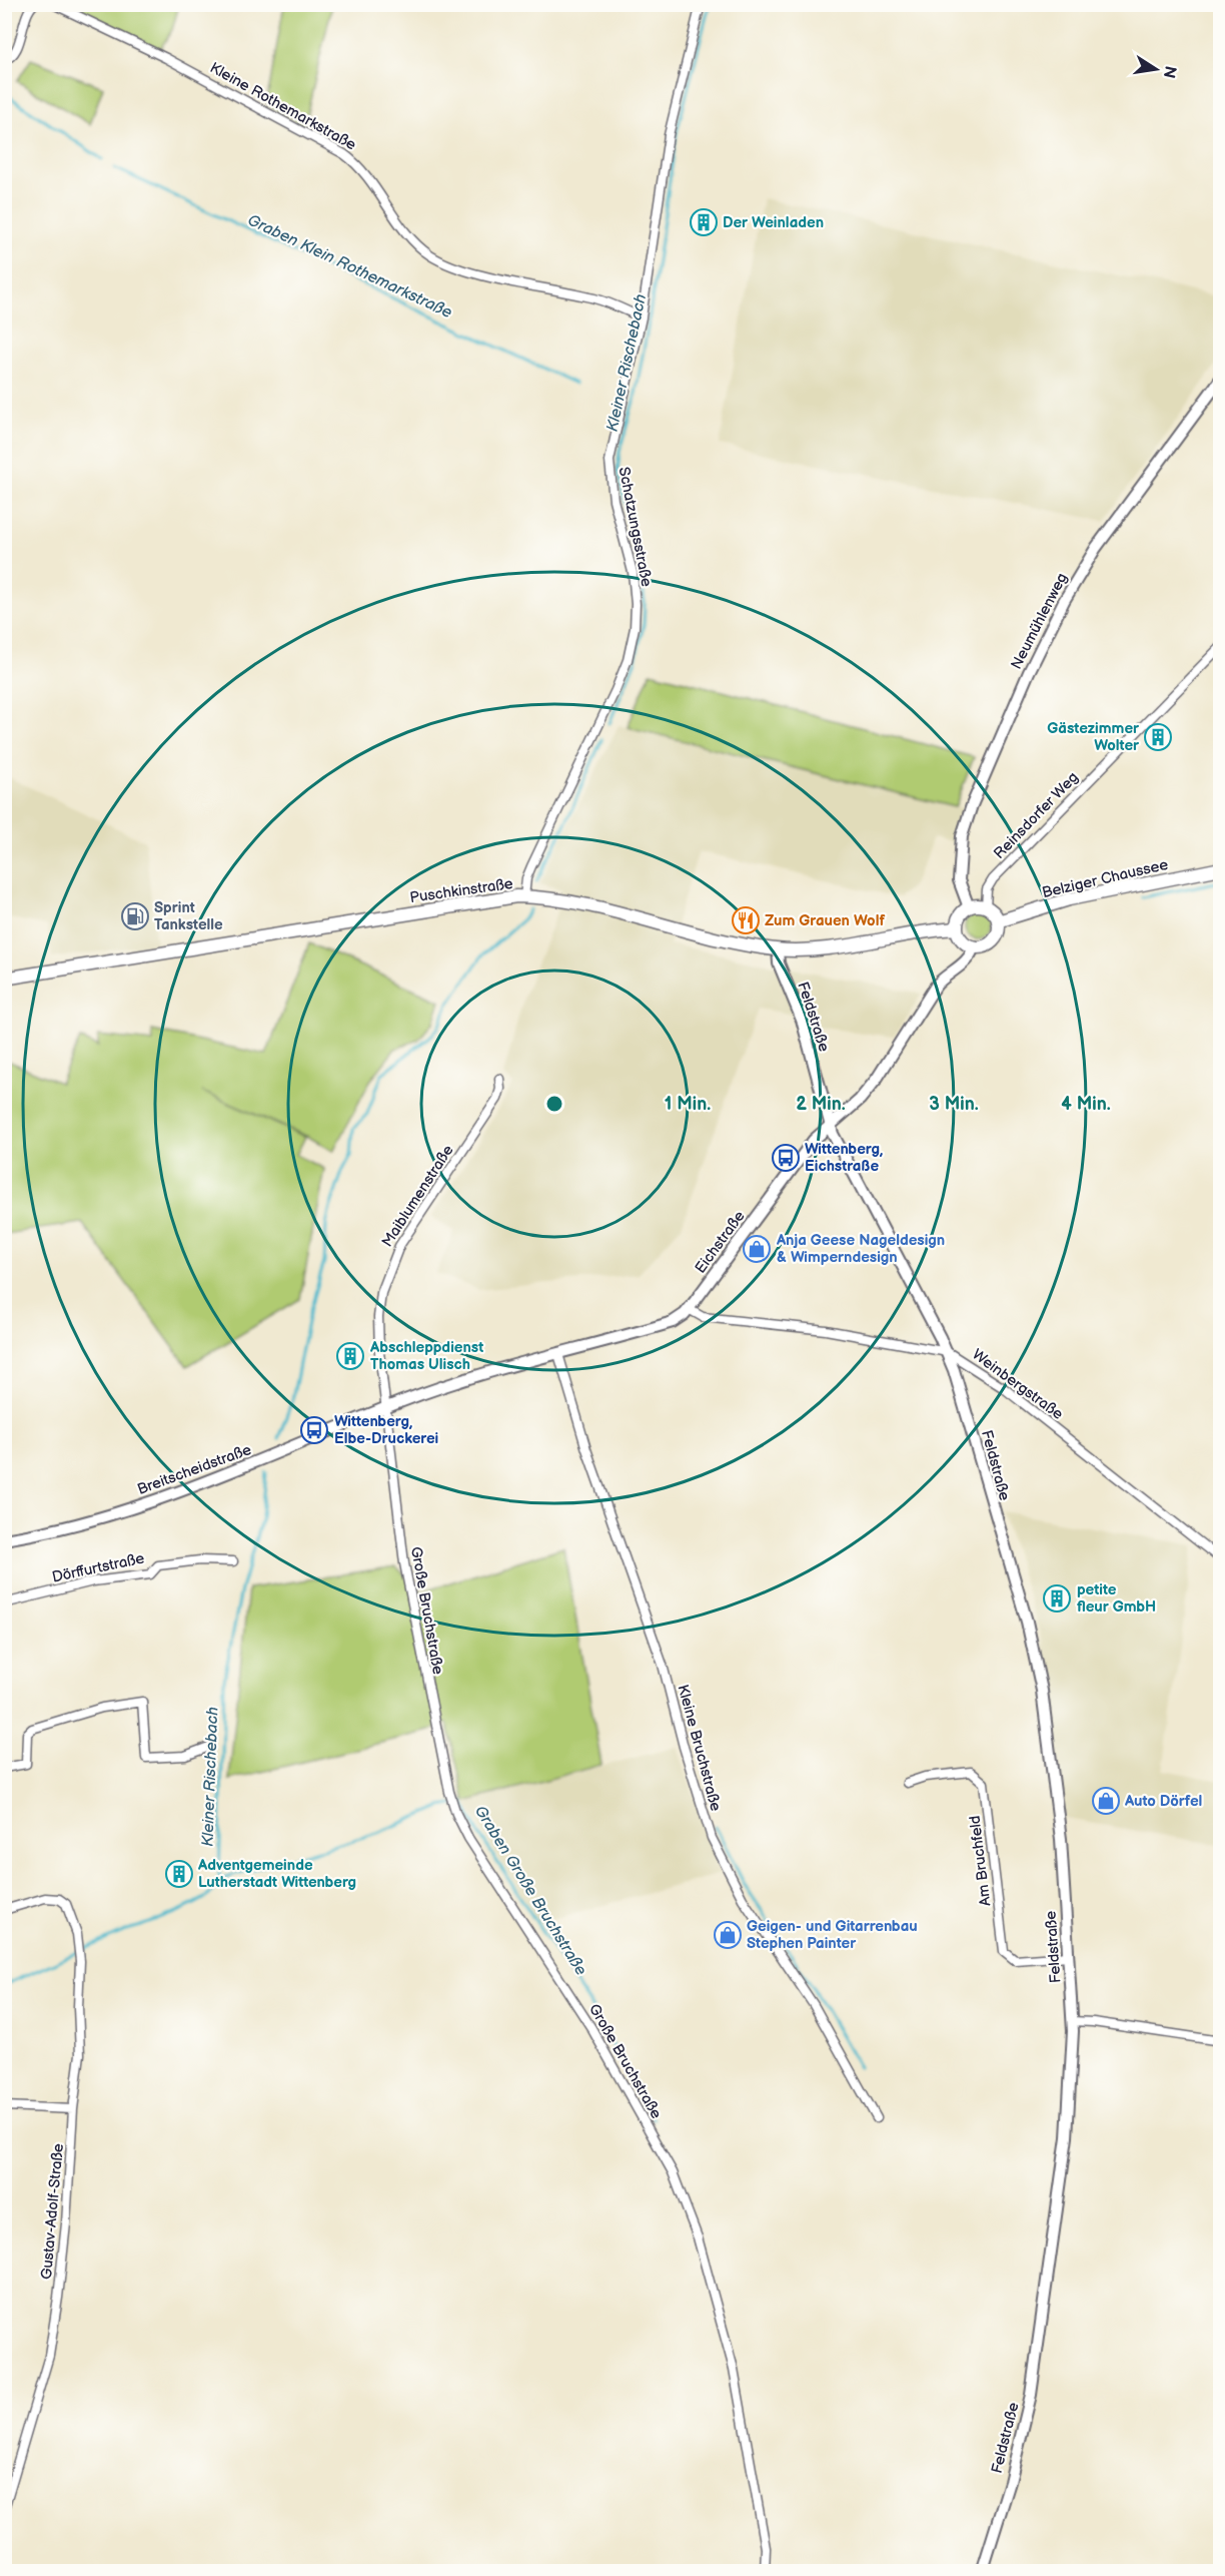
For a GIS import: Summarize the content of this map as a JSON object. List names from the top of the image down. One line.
{"streets":{"main road":["Belziger Chaussee","Puschkinstraße"],"street":["Kleine Rothemarkstraße","Schatzungsstraße","Neumühlenweg","Reinsdorfer Weg","Feldstraße","Maiblumenstraße","Eichstraße","Weinbergstraße","Breitscheidstraße","Dörffurtstraße","Große Bruchstraße","Kleine Bruchstraße","Am Bruchfeld","Gustav-Adolf-Straße"]},"crossings":[["Kleine Rothemarkstraße","Schatzungsstraße"],["Schatzungsstraße","Puschkinstraße"],["Neumühlenweg","Reinsdorfer Weg"],["Neumühlenweg","Belziger Chaussee"],["Neumühlenweg","Puschkinstraße"],["Neumühlenweg","Eichstraße"],["Reinsdorfer Weg","Belziger Chaussee"],["Reinsdorfer Weg","Puschkinstraße"],["Reinsdorfer Weg","Eichstraße"],["Belziger Chaussee","Puschkinstraße"],["Belziger Chaussee","Eichstraße"],["Puschkinstraße","Feldstraße"],["Puschkinstraße","Eichstraße"],["Feldstraße","Eichstraße"],["Feldstraße","Weinbergstraße"],["Feldstraße","Am Bruchfeld"],["Maiblumenstraße","Eichstraße"],["Maiblumenstraße","Breitscheidstraße"],["Maiblumenstraße","Große Bruchstraße"],["Eichstraße","Weinbergstraße"],["Eichstraße","Breitscheidstraße"],["Eichstraße","Große Bruchstraße"],["Eichstraße","Kleine Bruchstraße"],["Breitscheidstraße","Große Bruchstraße"]],"water":["Graben Klein Rothemarkstraße","Kleiner Rischebach","Graben Große Bruchstraße"],"places":{"building":["Der Weinladen","Gästezimmer Wolter","Abschleppdienst Thomas Ulisch","petite fleur GmbH","Adventgemeinde Lutherstadt Wittenberg"],"fuel station":["Sprint Tankstelle"],"restaurant":["Zum Grauen Wolf"],"bus stop":["Wittenberg, Eichstraße","Wittenberg, Elbe-Druckerei"],"shop":["Anja Geese Nageldesign & Wimperndesign","Auto Dörfel","Geigen- und Gitarrenbau Stephen Painter"]},"north":"right","rings":["1 Min.","2 Min.","3 Min.","4 Min."]}
